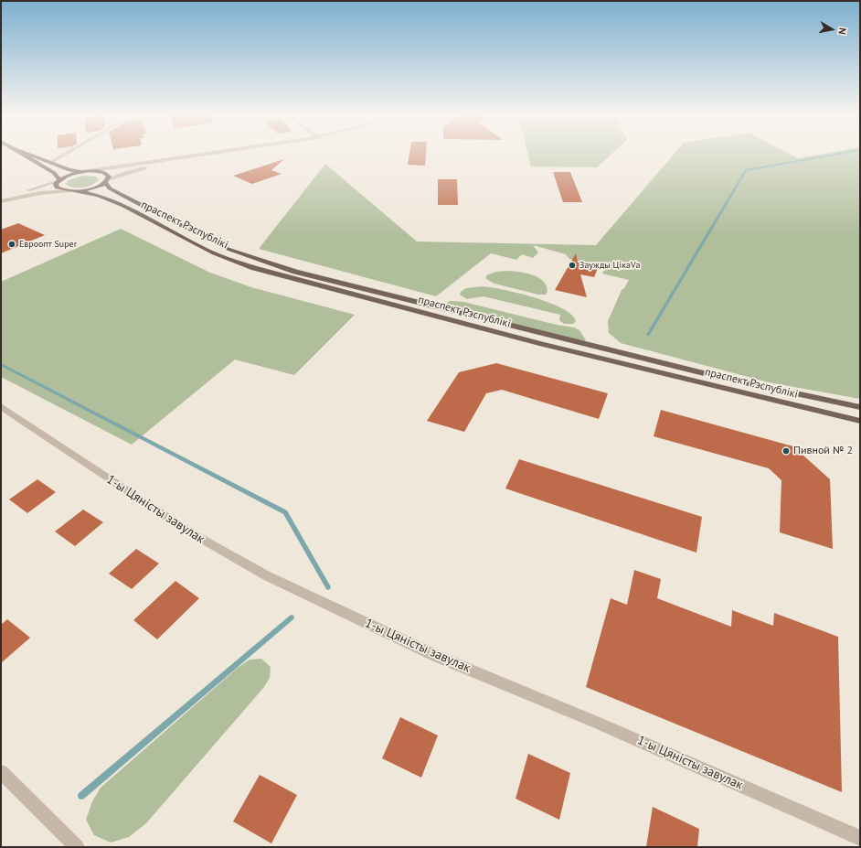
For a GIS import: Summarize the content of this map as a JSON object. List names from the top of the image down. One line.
{"streets":{"main road":["праспект Рэспублікі"],"street":["1-ы Цяністы завулак"]},"places":["Евроопт Super","Заужды ЦікаVа","Пивной № 2"],"north":"right"}
